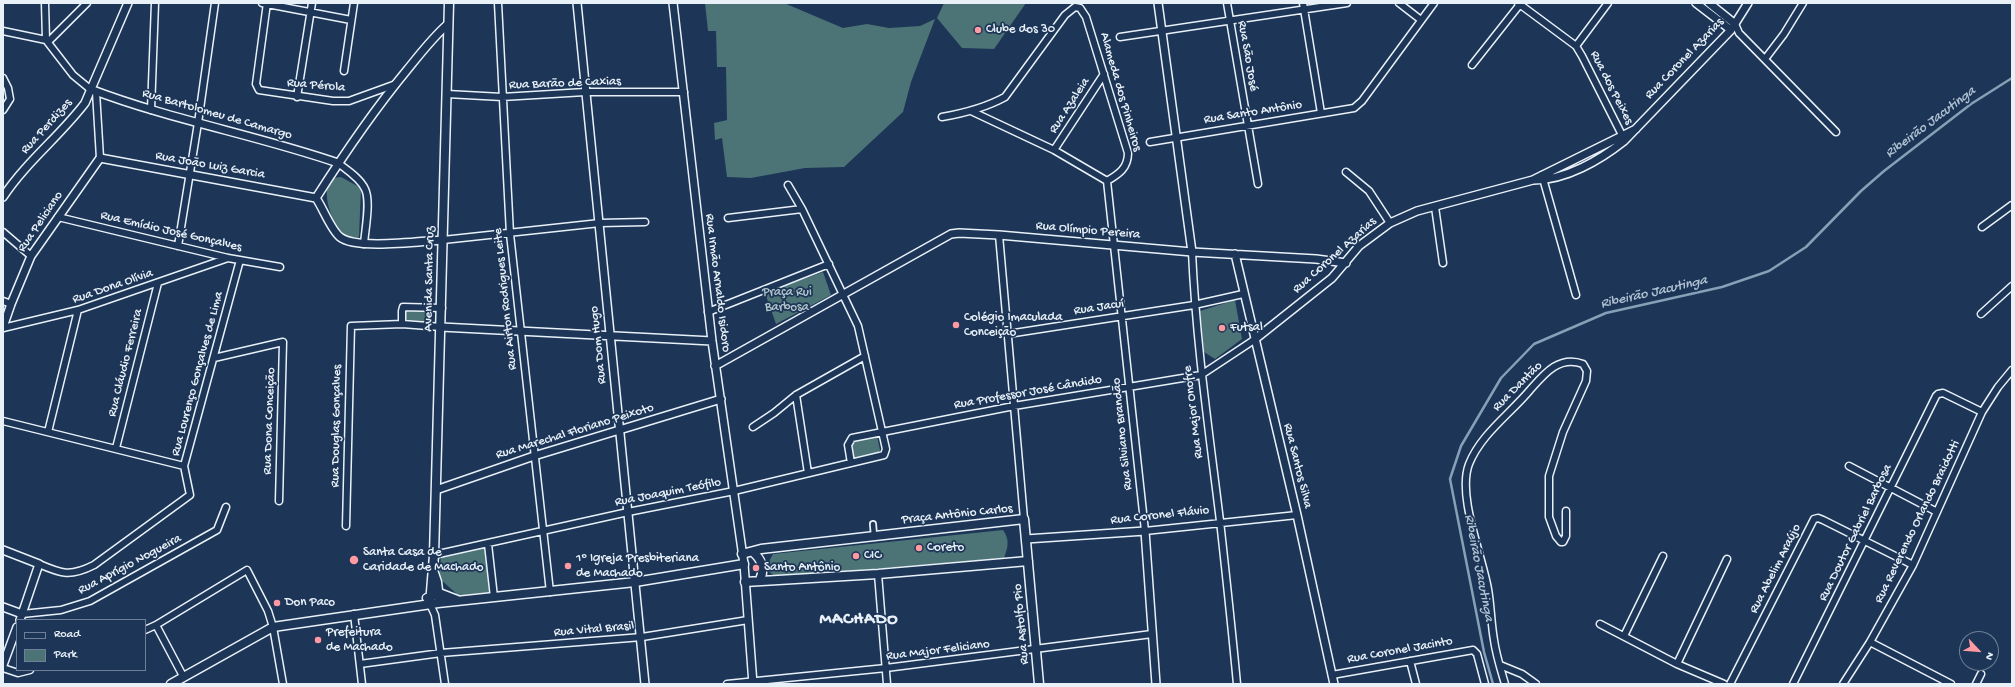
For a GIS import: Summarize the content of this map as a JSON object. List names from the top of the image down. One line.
{"streets":{"main road":["Avenida Santa Cruz","Praça Antônio Carlos","Rua Astolfo Pio"],"street":["Rua São José","Rua Coronel Azarias","Rua Barão de Caxias","Rua Pérola","Rua dos Peixes","Alameda dos Pinheiros","Rua Azaleia","Rua Santo Antônio","Rua Bartolomeu de Camargo","Rua Perdizes","Rua João Luiz Garcia","Rua Peliciano","Rua Olímpio Pereira","Rua Emídio José Gonçalves","Rua Irmão Arnaldo Isidoro","Rua Dona Olívia","Rua Airton Rodrigues Leite","Rua Jacuí","Rua Dom Hugo","Rua Cláudio Ferreira","Rua Lourenço Gonçalves de Lima","Rua Dantão","Rua Professor José Cândido","Rua Major Onofre","Rua Dona Conceição","Rua Douglas Gonçalves","Rua Marechal Floriano Peixoto","Rua Silviano Brandão","Rua Santos Silva","Rua Joaquim Teófilo","Rua Coronel Flávio","Rua Reverendo Orlando Braidotti","Rua Doutor Gabriel Barbosa","Rua Aprígio Nogueira","Rua Abelim Araújo","Rua Vital Brasil","Rua Major Feliciano","Rua Coronel Jacinto"]},"crossings":[["Rua São José","Rua Santo Antônio"],["Rua Coronel Azarias","Rua dos Peixes"],["Rua Coronel Azarias","Rua Olímpio Pereira"],["Rua Coronel Azarias","Rua Santos Silva"],["Rua Barão de Caxias","Avenida Santa Cruz"],["Rua Barão de Caxias","Rua Irmão Arnaldo Isidoro"],["Rua Barão de Caxias","Rua Airton Rodrigues Leite"],["Rua Barão de Caxias","Rua Dom Hugo"],["Alameda dos Pinheiros","Rua Azaleia"],["Alameda dos Pinheiros","Rua Silviano Brandão"],["Rua Santo Antônio","Rua Major Onofre"],["Rua Bartolomeu de Camargo","Rua Perdizes"],["Rua João Luiz Garcia","Rua Peliciano"],["Rua Peliciano","Rua Emídio José Gonçalves"],["Rua Peliciano","Rua Dona Olívia"],["Rua Olímpio Pereira","Rua Major Onofre"],["Rua Olímpio Pereira","Rua Silviano Brandão"],["Rua Olímpio Pereira","Rua Santos Silva"],["Rua Emídio José Gonçalves","Rua Dona Olívia"],["Rua Emídio José Gonçalves","Rua Lourenço Gonçalves de Lima"],["Avenida Santa Cruz","Rua Marechal Floriano Peixoto"],["Avenida Santa Cruz","Rua Joaquim Teófilo"],["Rua Irmão Arnaldo Isidoro","Rua Marechal Floriano Peixoto"],["Rua Irmão Arnaldo Isidoro","Rua Joaquim Teófilo"],["Rua Irmão Arnaldo Isidoro","Praça Antônio Carlos"],["Rua Dona Olívia","Rua Cláudio Ferreira"],["Rua Airton Rodrigues Leite","Rua Marechal Floriano Peixoto"],["Rua Airton Rodrigues Leite","Rua Joaquim Teófilo"],["Rua Jacuí","Rua Major Onofre"],["Rua Jacuí","Rua Silviano Brandão"],["Rua Jacuí","Rua Santos Silva"],["Rua Dom Hugo","Rua Marechal Floriano Peixoto"],["Rua Dom Hugo","Rua Joaquim Teófilo"],["Rua Dom Hugo","Rua Vital Brasil"],["Rua Lourenço Gonçalves de Lima","Rua Dona Conceição"],["Rua Professor José Cândido","Rua Major Onofre"],["Rua Professor José Cândido","Rua Silviano Brandão"],["Rua Professor José Cândido","Rua Joaquim Teófilo"],["Rua Major Onofre","Rua Coronel Flávio"],["Rua Silviano Brandão","Rua Coronel Flávio"],["Rua Silviano Brandão","Rua Major Feliciano"],["Rua Santos Silva","Rua Coronel Flávio"],["Rua Santos Silva","Rua Coronel Jacinto"],["Praça Antônio Carlos","Rua Coronel Flávio"],["Praça Antônio Carlos","Rua Astolfo Pio"],["Rua Reverendo Orlando Braidotti","Rua Doutor Gabriel Barbosa"],["Rua Reverendo Orlando Braidotti","Rua Abelim Araújo"],["Rua Doutor Gabriel Barbosa","Rua Abelim Araújo"],["Rua Astolfo Pio","Rua Major Feliciano"]],"districts":["MACHADO"],"water":["Ribeirão Jacutinga"],"parks":["Praça Rui Barbosa"],"places":["Clube dos 30","Colégio Imaculada Conceição","Futsal","Coreto","CIC","Santa Casa de Caridade de Machado","1º Igreja Presbiteriana de Machado","Santo Antônio","Don Paco","Prefeitura de Machado"],"legend":["Road","Park"],"north":"bottom right"}
